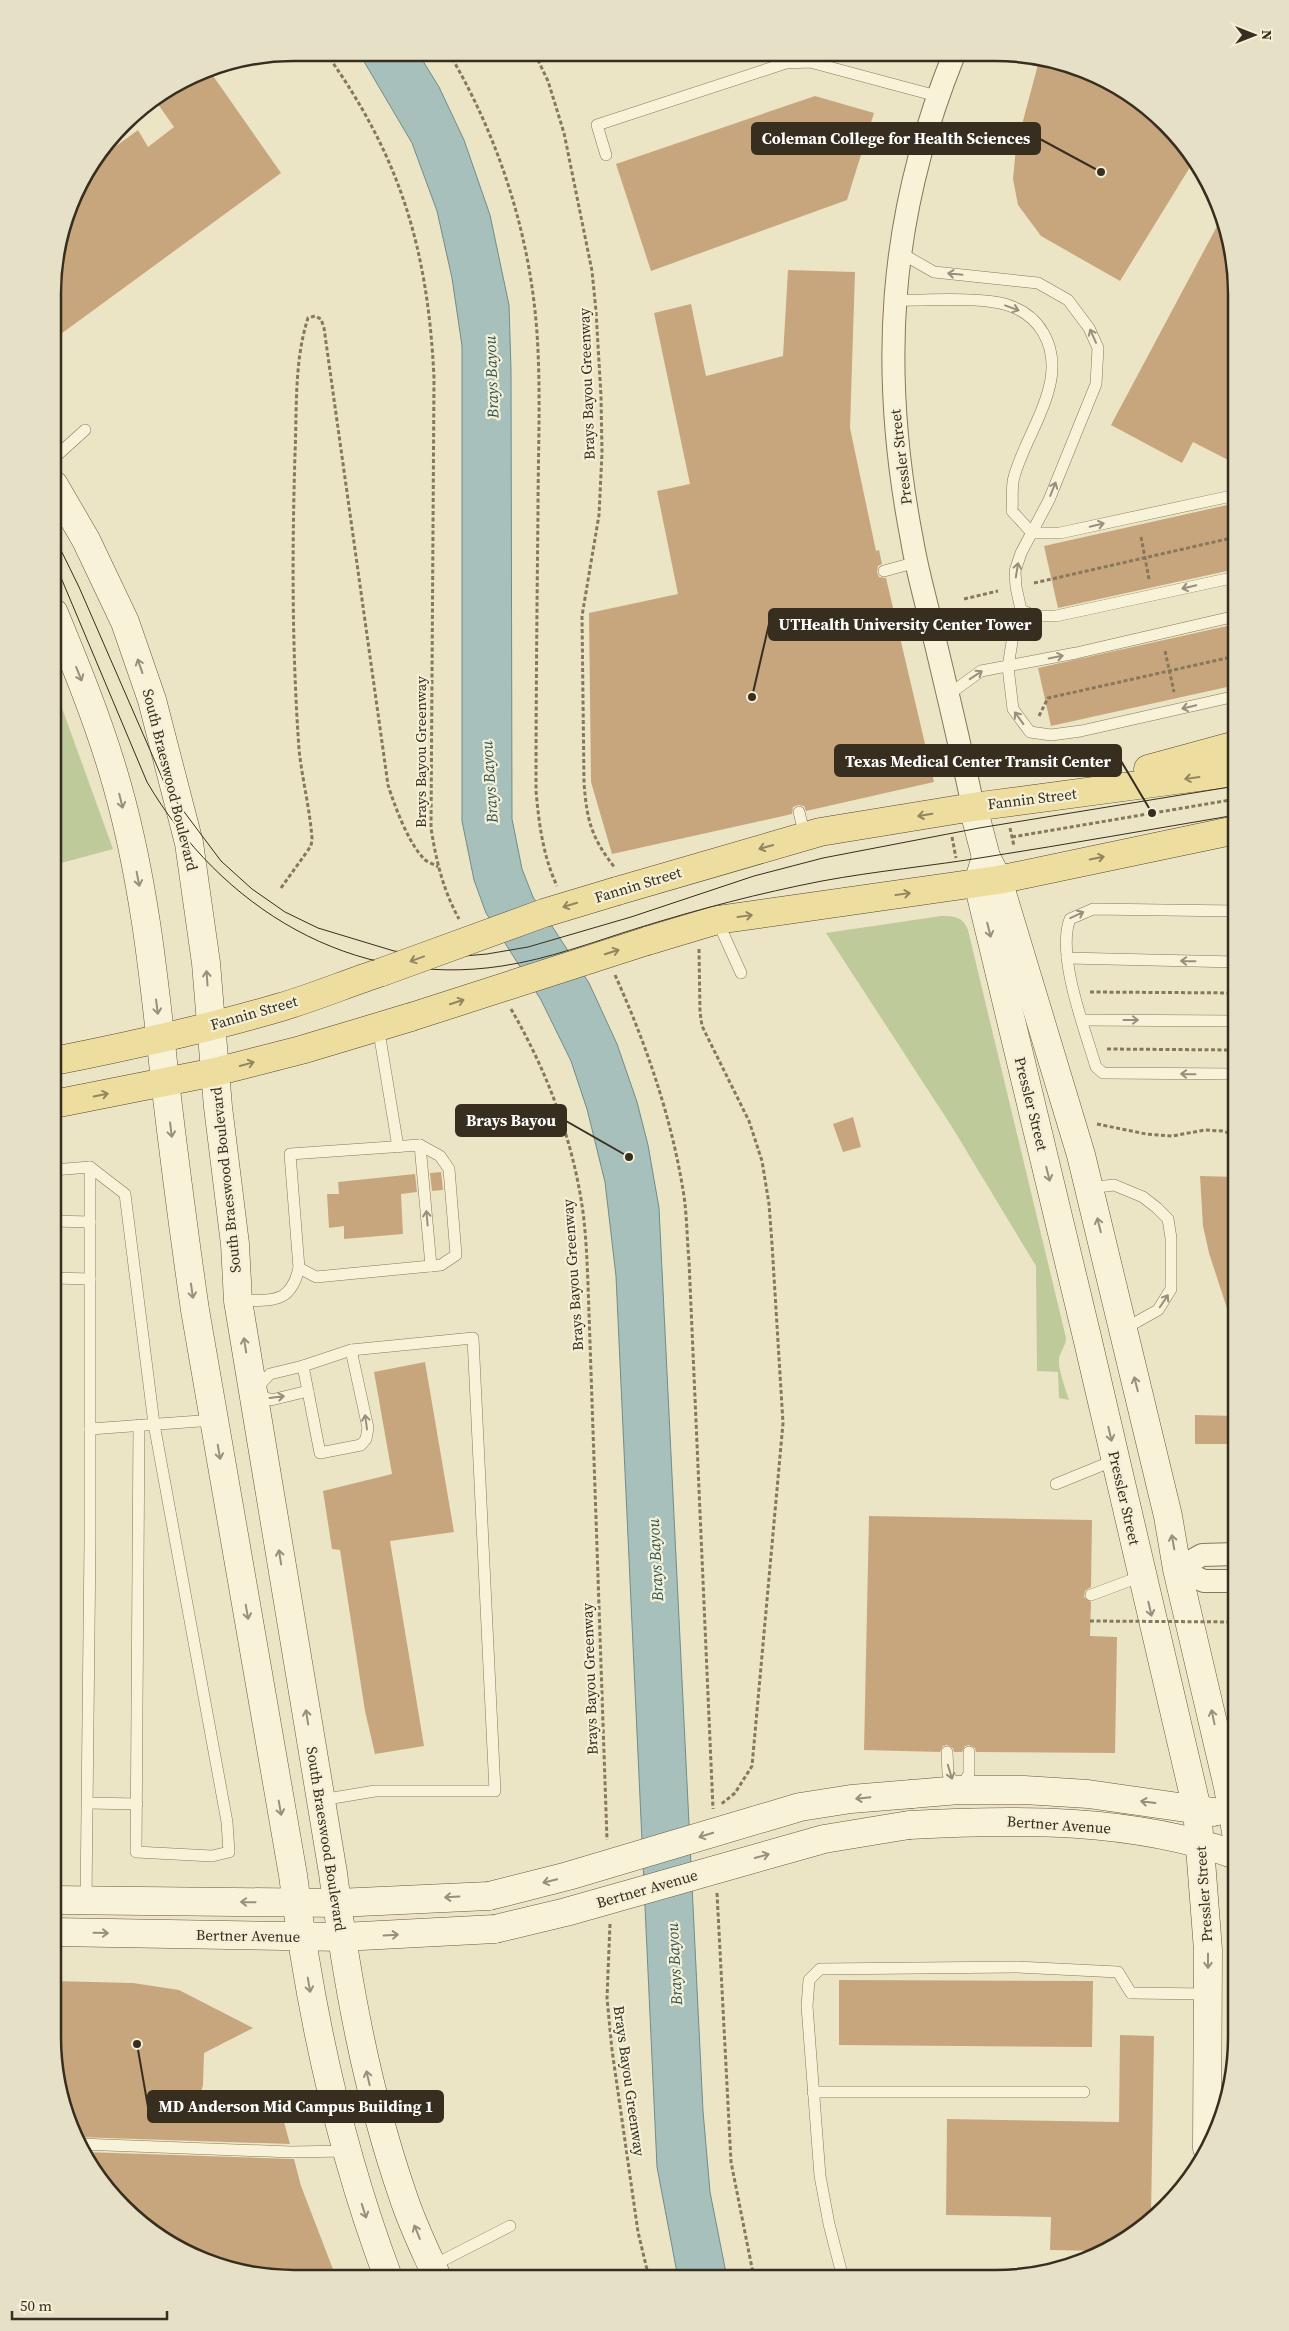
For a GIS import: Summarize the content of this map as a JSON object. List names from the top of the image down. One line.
{"streets":{"main road":["Fannin Street"],"street":["Pressler Street","South Braeswood Boulevard","Bertner Avenue"],"path":["Brays Bayou Greenway"]},"crossings":[["Brays Bayou Greenway","Fannin Street"],["Pressler Street","Fannin Street"],["Pressler Street","Bertner Avenue"],["South Braeswood Boulevard","Fannin Street"],["South Braeswood Boulevard","Bertner Avenue"]],"water":["Brays Bayou"],"places":["Coleman College for Health Sciences","UTHealth University Center Tower","Texas Medical Center Transit Center","Brays Bayou","MD Anderson Mid Campus Building 1"],"scale_bar":"50 m","north":"right"}
